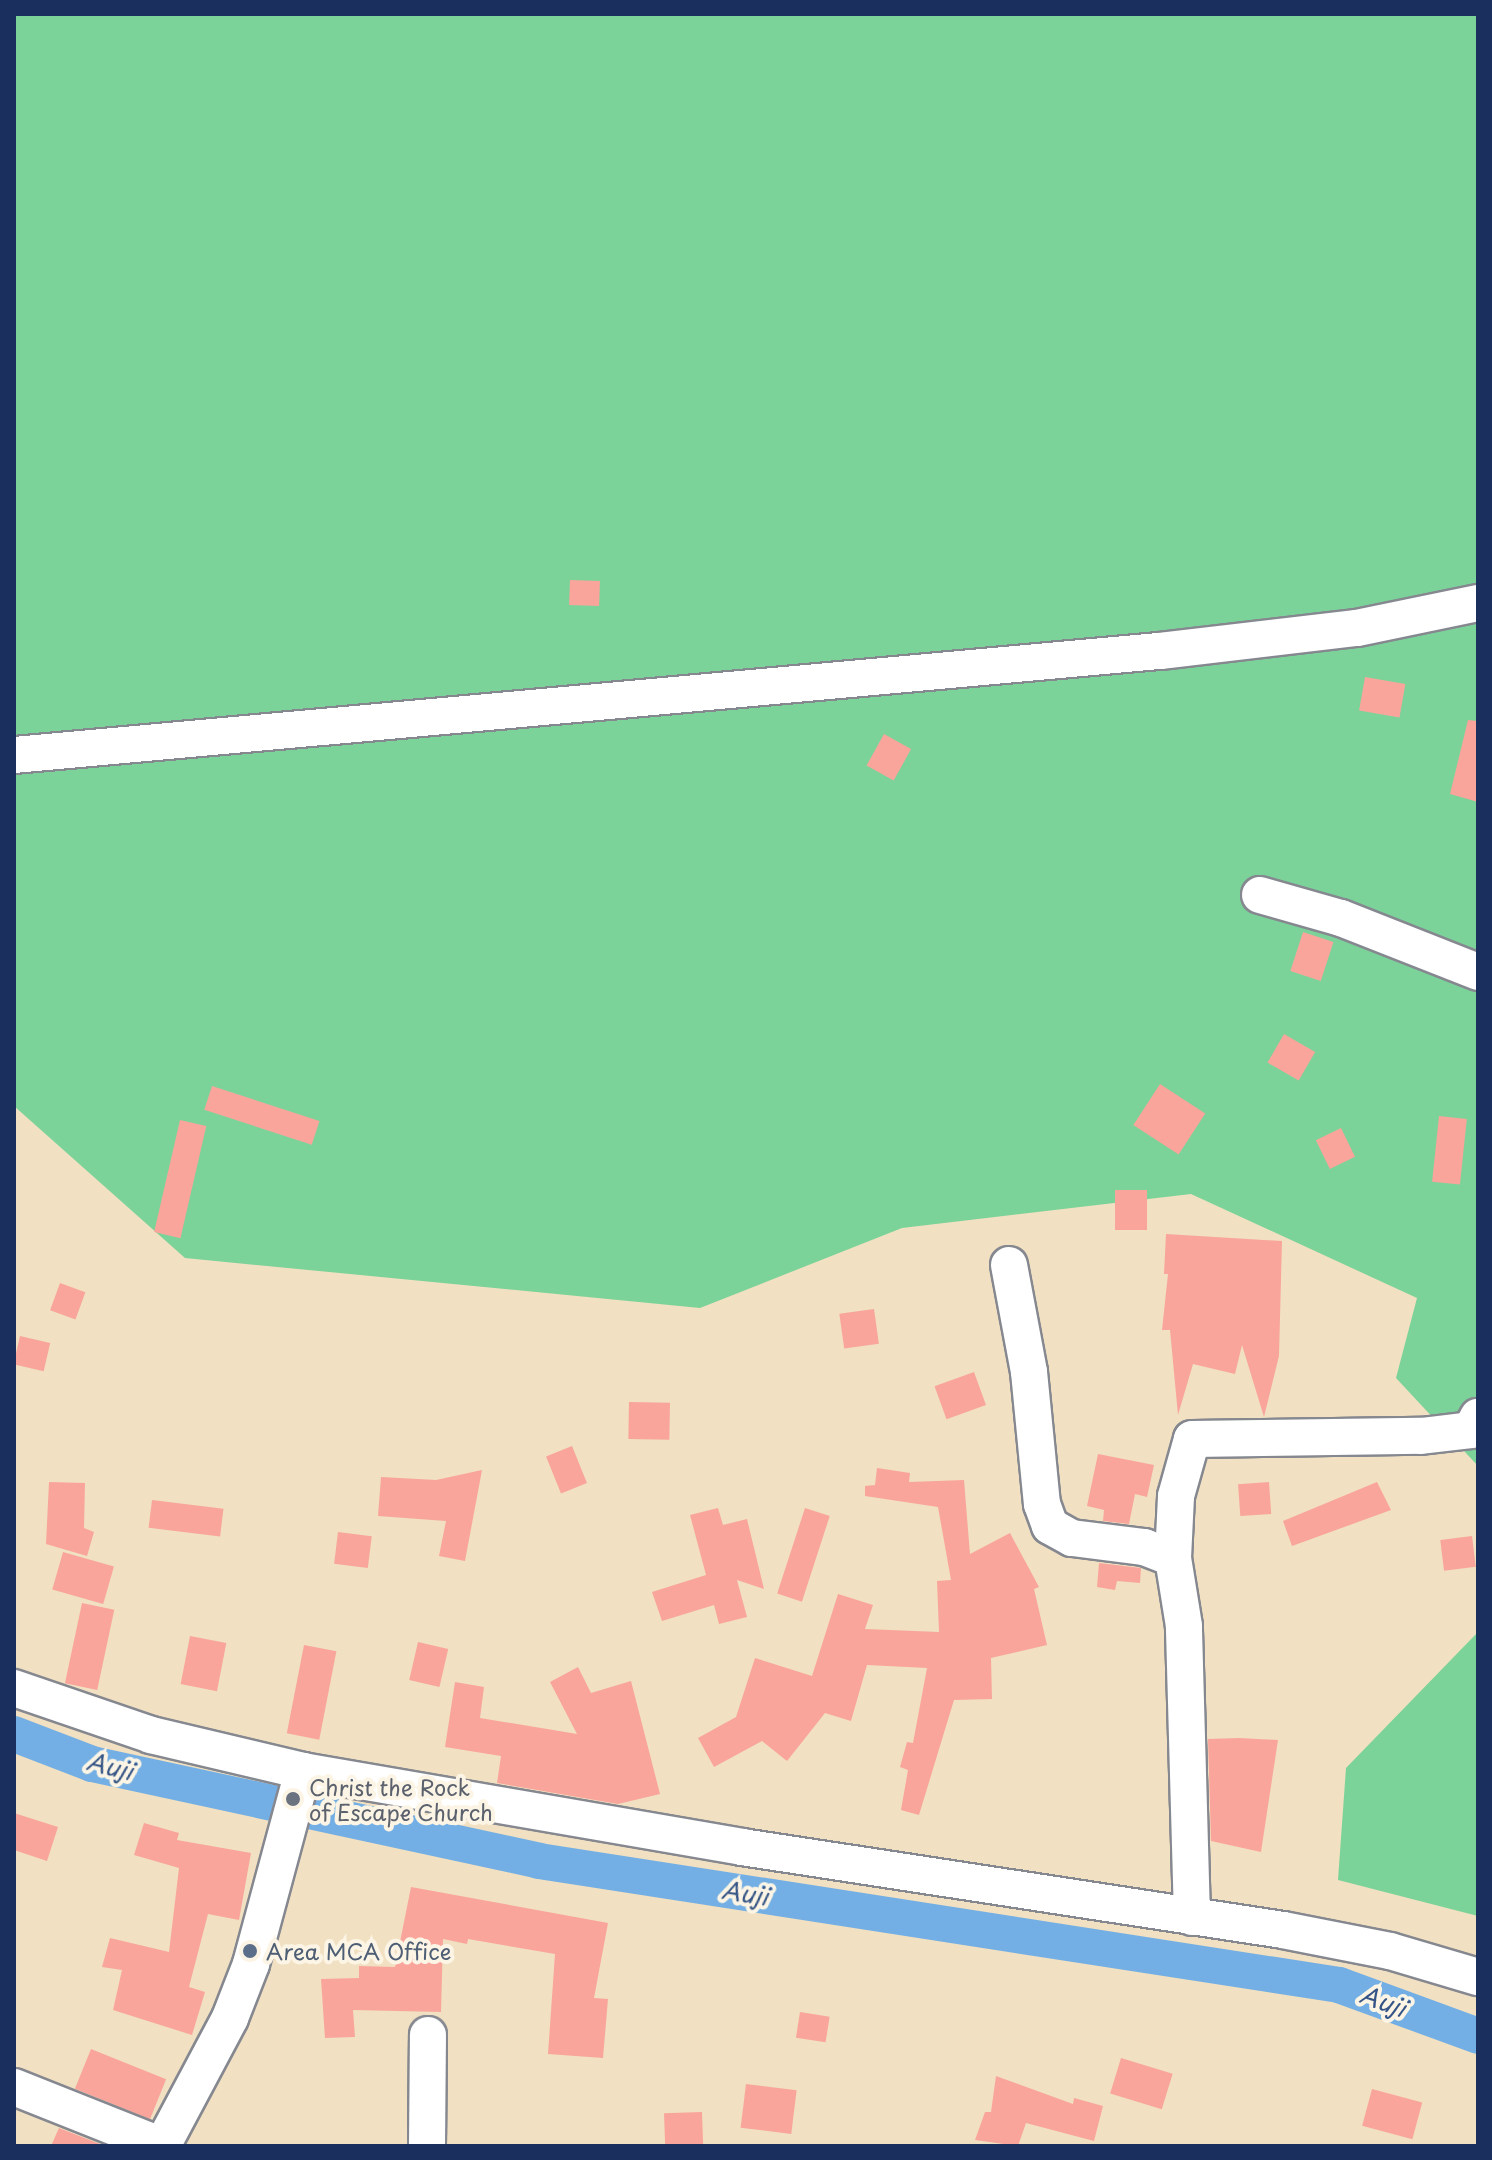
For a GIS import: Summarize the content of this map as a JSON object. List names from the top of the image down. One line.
{"water":["Auji"],"places":["Christ the Rock of Escape Church","Area MCA Office"]}
